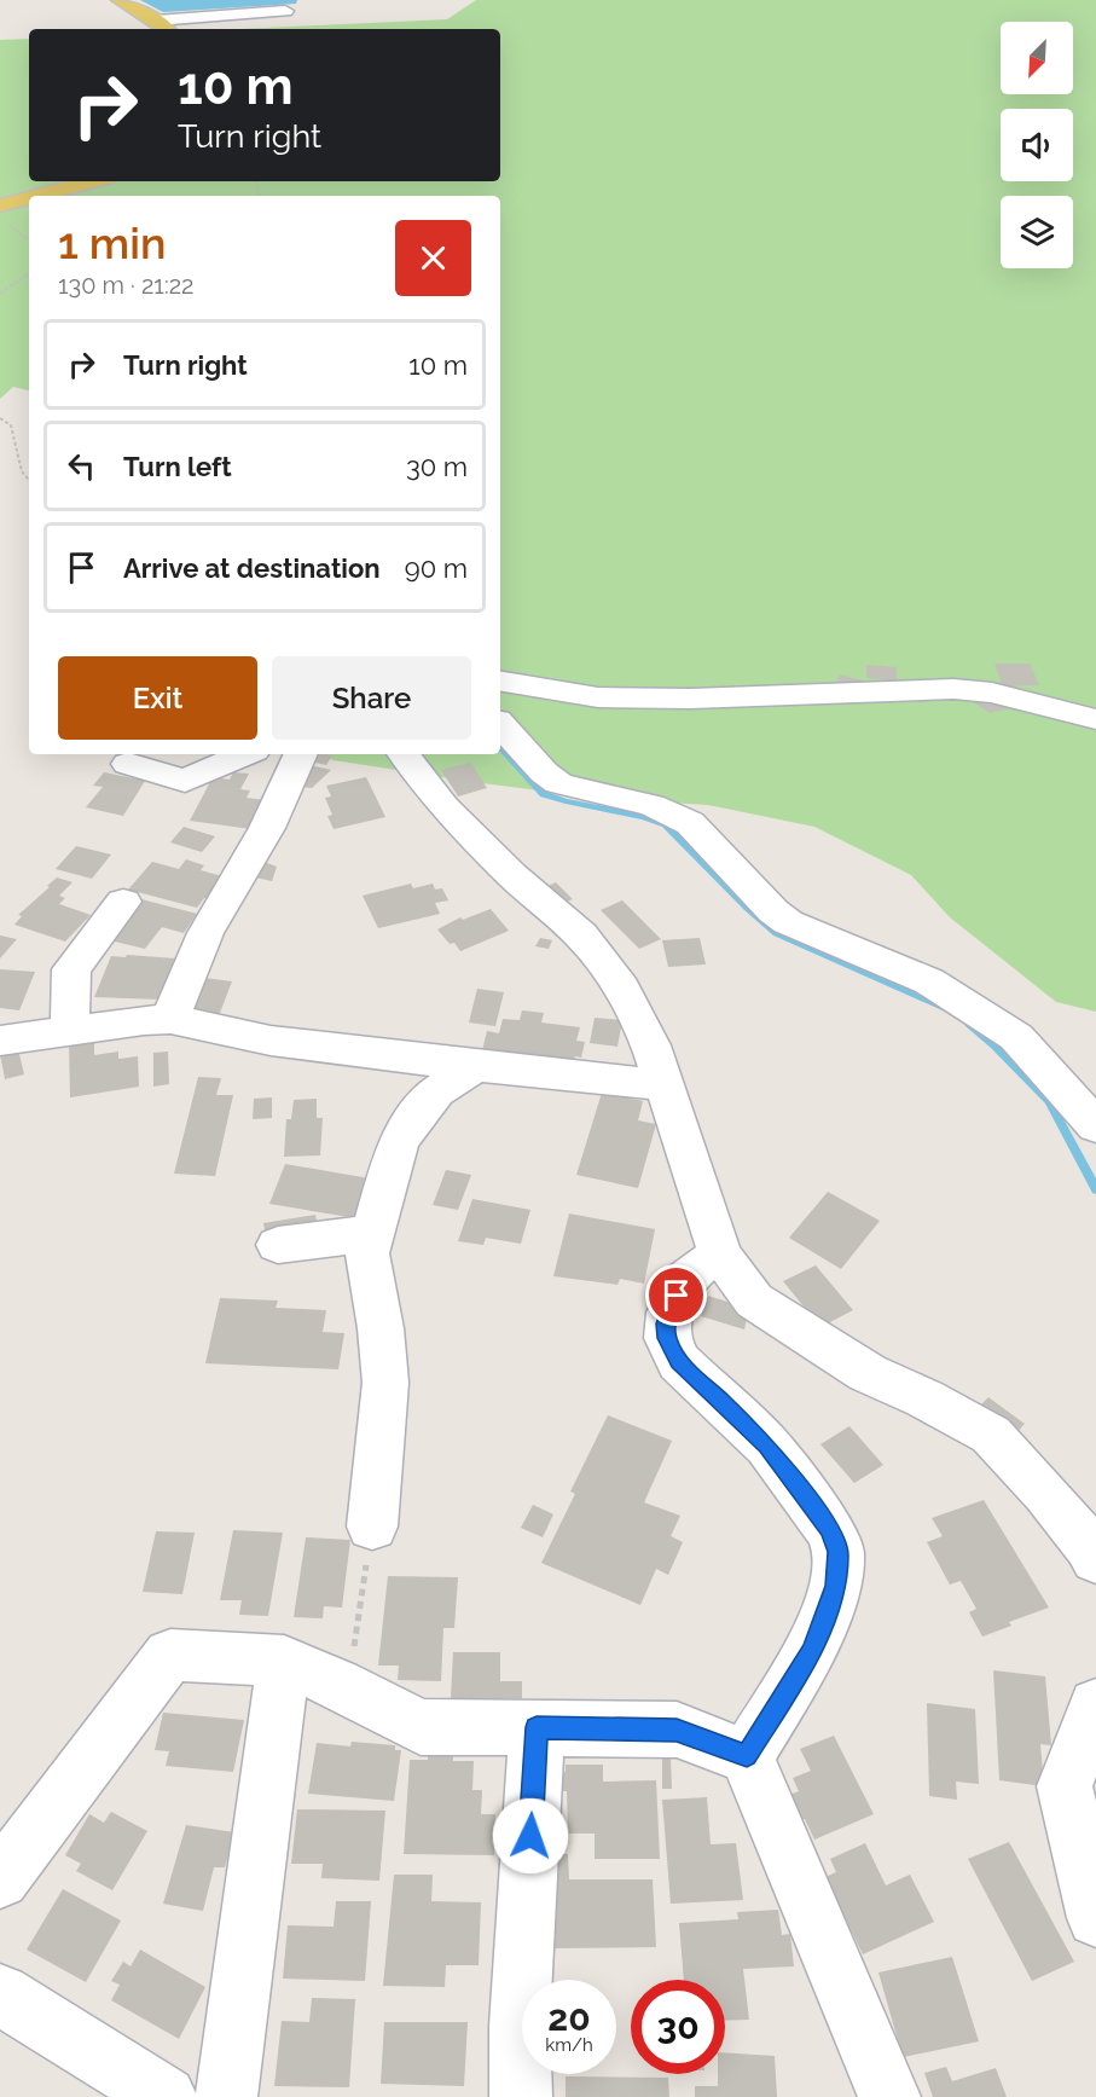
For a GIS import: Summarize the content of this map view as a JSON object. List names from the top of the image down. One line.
{"north":"bottom left","page":{"turn":["10 m","Turn right"],"heading":["1 min","130 m · 21:22"],"list":[{"name":"Turn right","value":"10 m"},{"name":"Turn left","value":"30 m"},{"name":"Arrive at destination","value":"90 m"}],"buttons":["Exit","Share"],"speed":"20 km/h","limit":"30"}}
